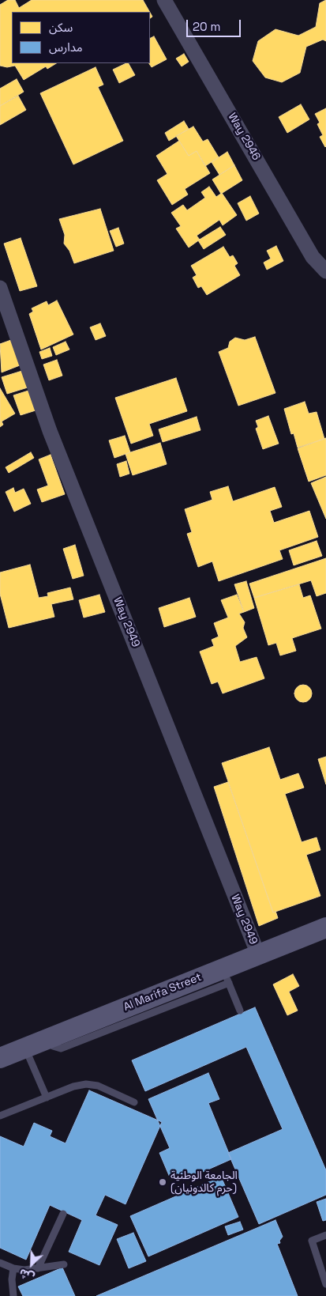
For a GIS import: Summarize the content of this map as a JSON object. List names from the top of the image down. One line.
{"streets":{"street":["Way 2946","Way 2949","Al Marifa Street"]},"crossings":[["Way 2949","Al Marifa Street"]],"places":["الجامعة الوطنية (حرم كالدونيان)"],"legend":["سكن","مدارس"],"scale_bar":"20 m","north":"bottom left"}
